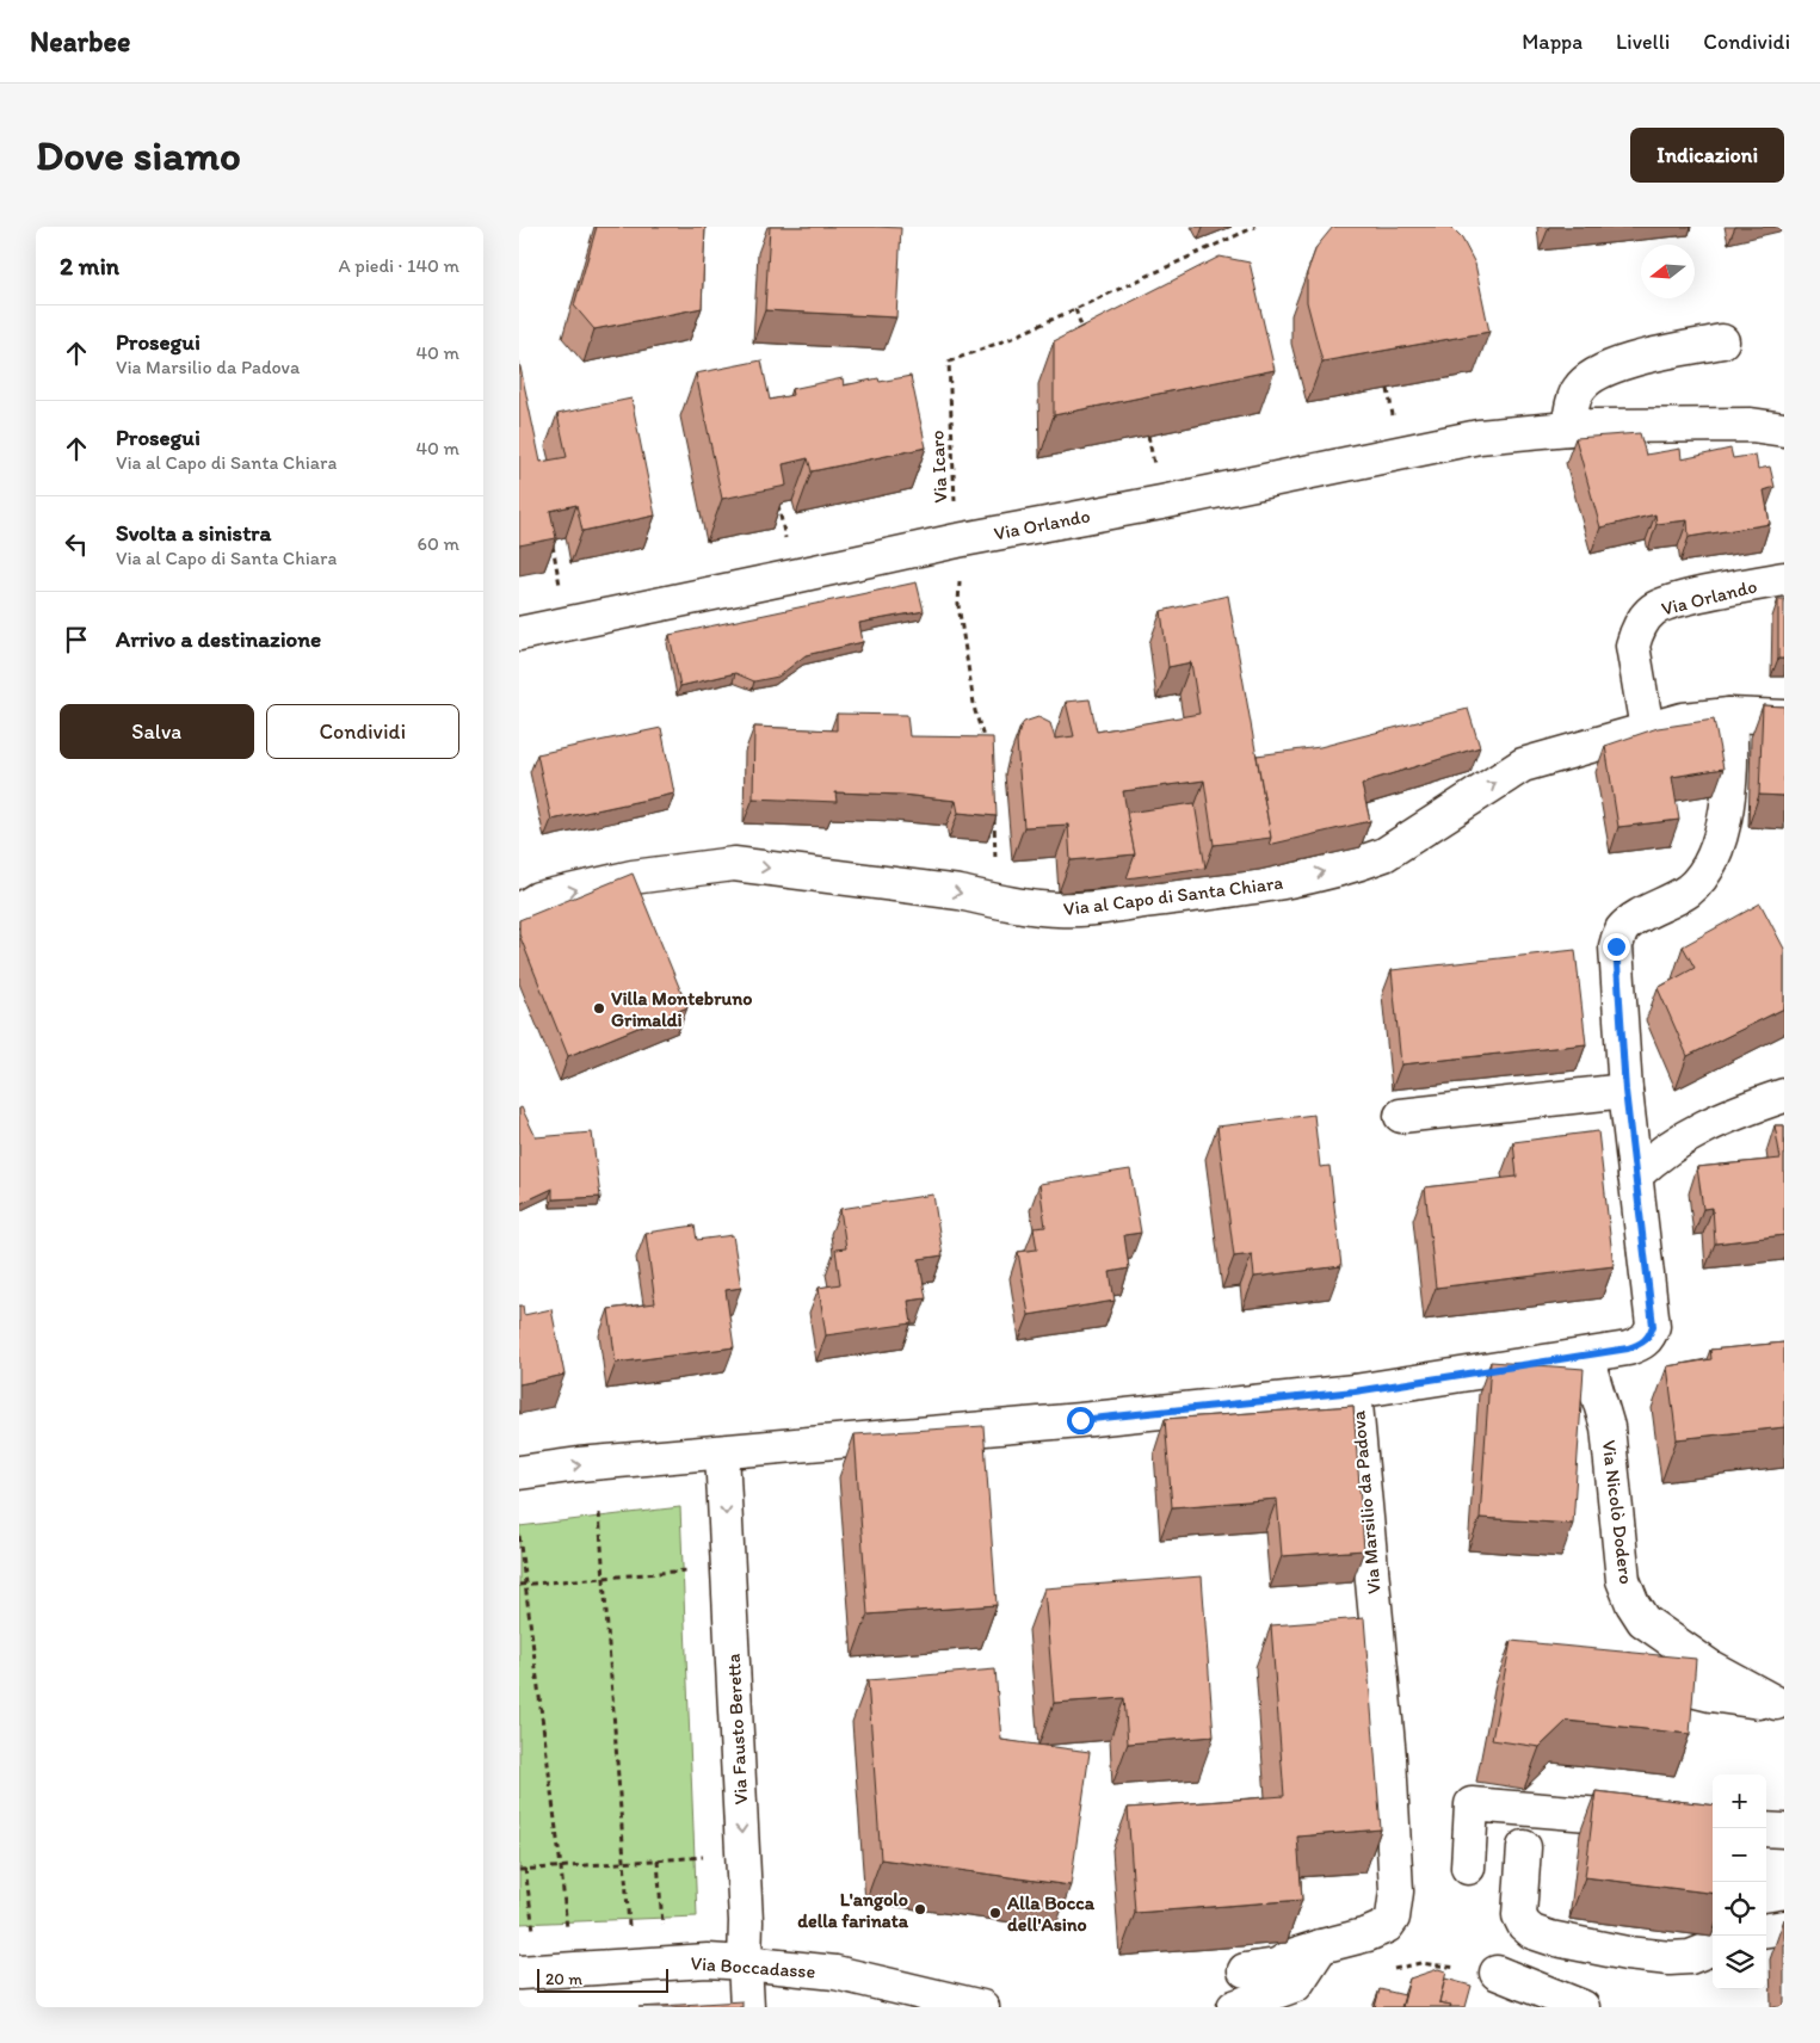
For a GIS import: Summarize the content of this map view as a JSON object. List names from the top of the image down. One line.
{"streets":{"street":["Via Orlando","Via al Capo di Santa Chiara","Via Marsilio da Padova","Via Nicolò Dodero","Via Fausto Beretta","Via Boccadasse"],"path":["Via Icaro"]},"crossings":[["Via Icaro","Via Orlando"],["Via Orlando","Via al Capo di Santa Chiara"],["Via Marsilio da Padova","Via Fausto Beretta"],["Via Fausto Beretta","Via Boccadasse"]],"one_way":["Via al Capo di Santa Chiara","Via Fausto Beretta"],"places":["Villa Montebruno Grimaldi","L'angolo della farinata","Alla Bocca dell'Asino"],"scale_bar":"20 m","north":"left","page":{"header":"Nearbee","nav":["Mappa","Livelli","Condividi"],"buttons":["Indicazioni",["Salva","Condividi"]],"title":"Dove siamo","heading":["2 min","A piedi · 140 m"],"list":[["Prosegui","Via Marsilio da Padova","40 m"],["Prosegui","Via al Capo di Santa Chiara","40 m"],["Svolta a sinistra","Via al Capo di Santa Chiara","60 m"],"Arrivo a destinazione"],"map_buttons":["+","−"],"scale":"20 m"}}
